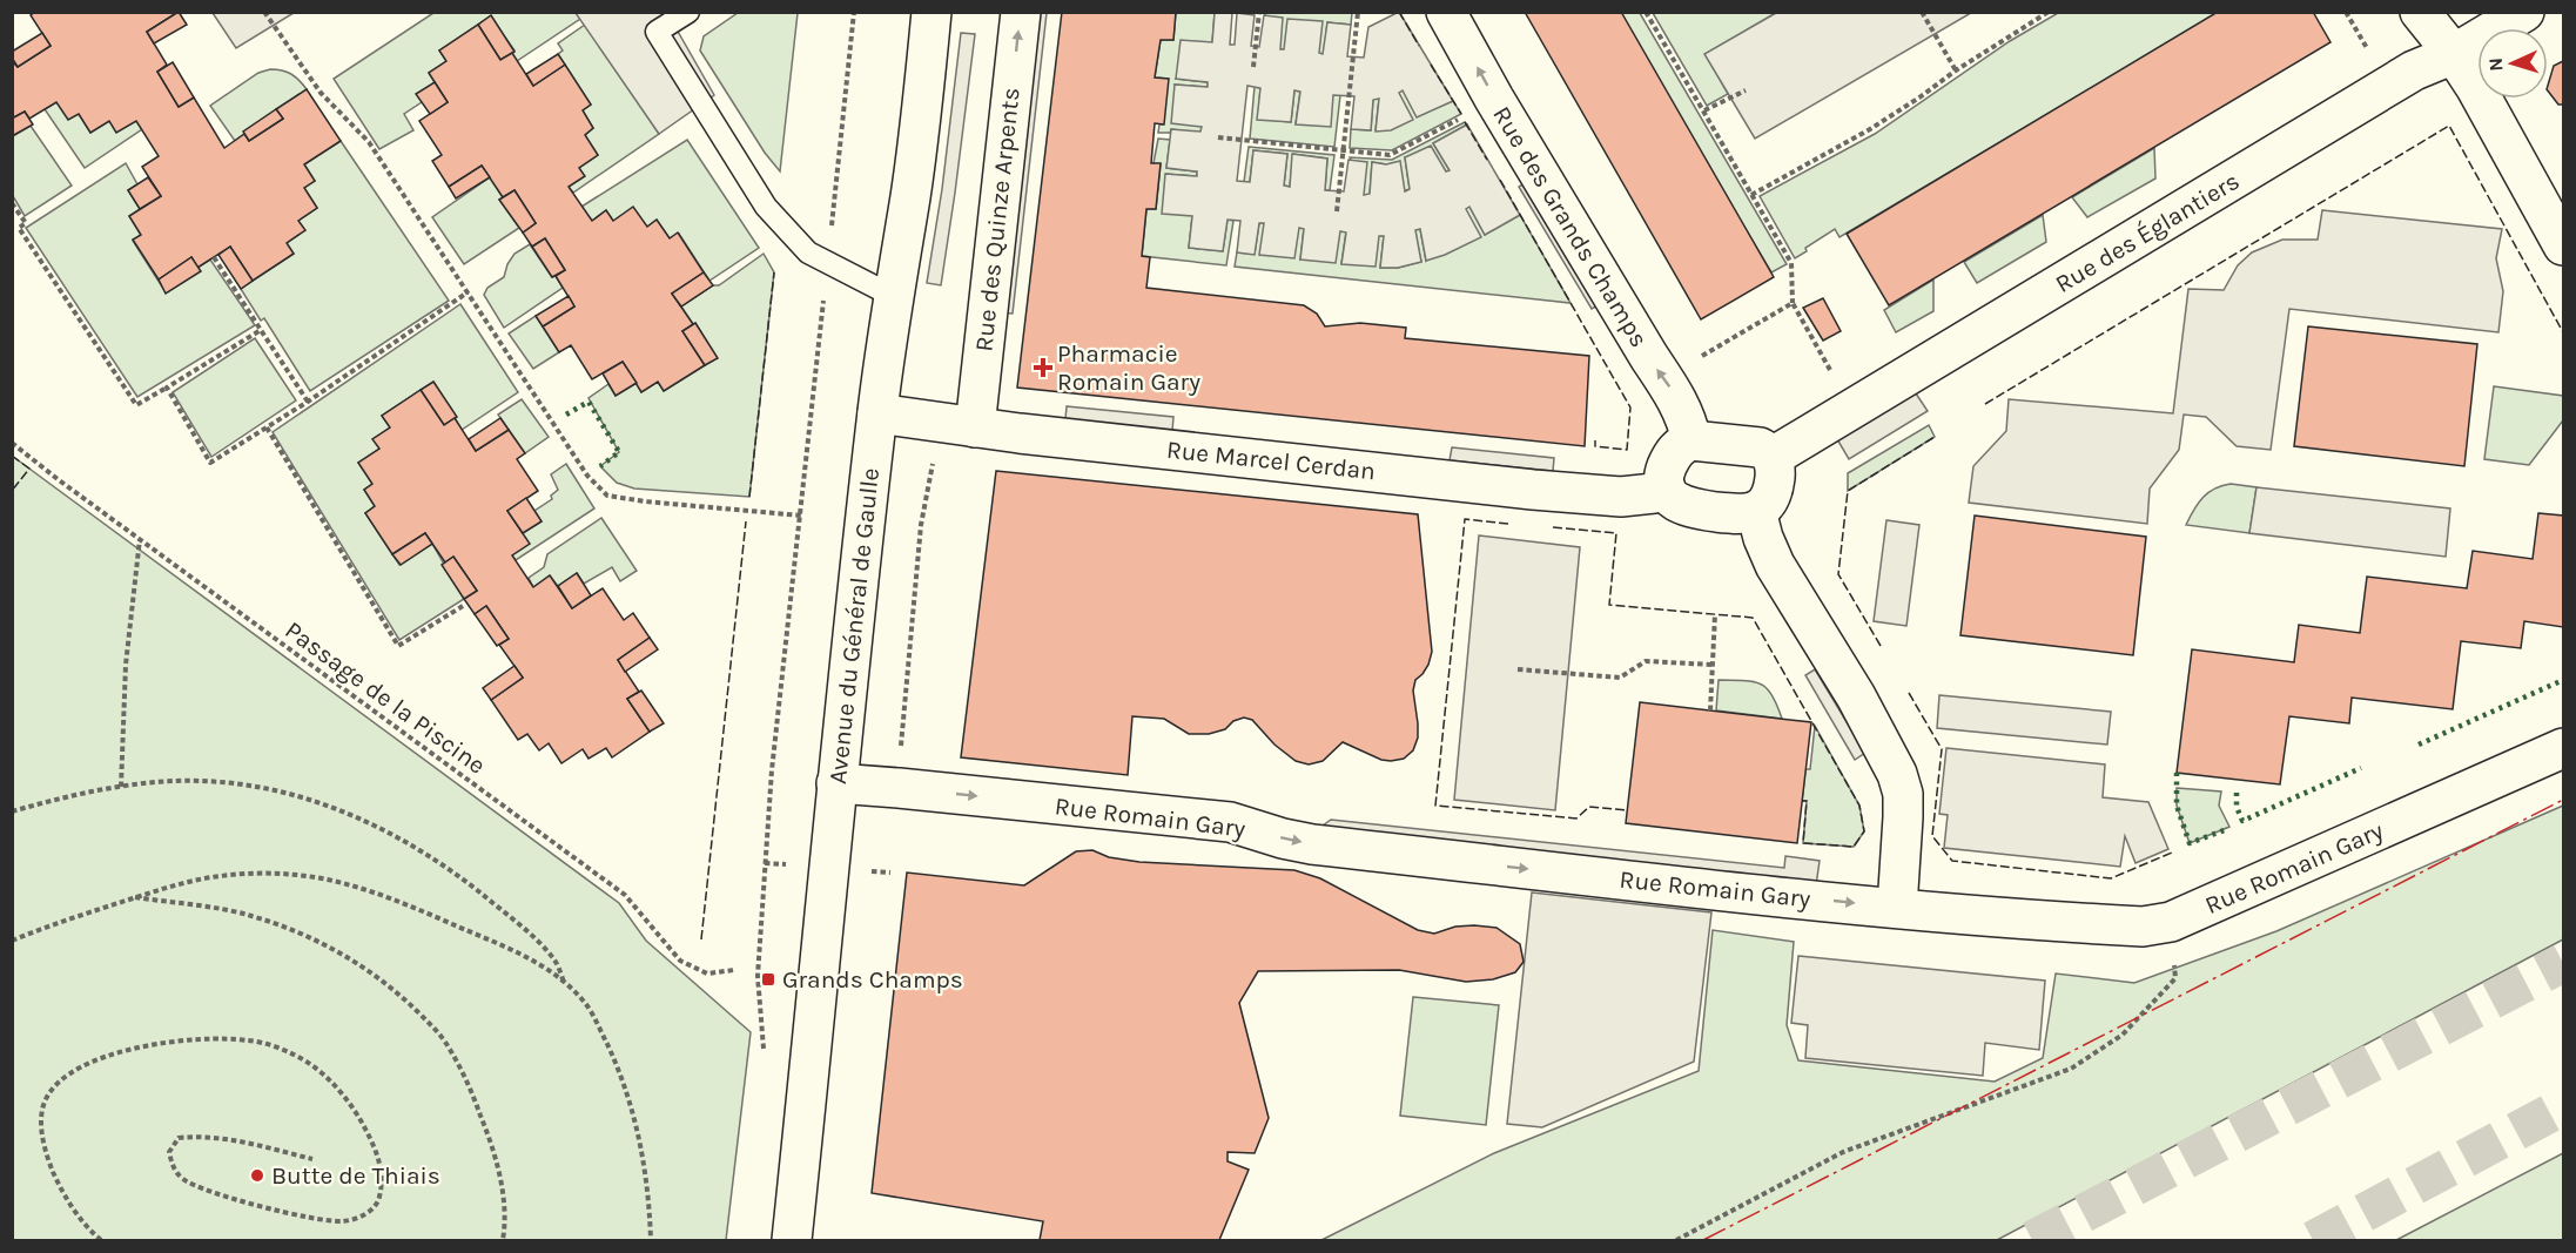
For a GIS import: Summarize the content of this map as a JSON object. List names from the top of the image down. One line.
{"streets":{"street":["Rue des Quinze Arpents","Rue des Grands Champs","Rue des Églantiers","Rue Marcel Cerdan","Avenue du Général de Gaulle","Rue Romain Gary"],"path":["Passage de la Piscine"]},"crossings":[["Rue des Quinze Arpents","Rue Marcel Cerdan"],["Rue des Grands Champs","Rue des Églantiers"],["Rue des Grands Champs","Rue Marcel Cerdan"],["Rue des Églantiers","Rue Marcel Cerdan"],["Rue Marcel Cerdan","Avenue du Général de Gaulle"],["Avenue du Général de Gaulle","Rue Romain Gary"]],"one_way":["Rue des Quinze Arpents","Rue des Grands Champs","Rue Romain Gary"],"places":{"health":["Pharmacie Romain Gary"],"transit":["Grands Champs"],"other":["Butte de Thiais"]},"north":"left"}
